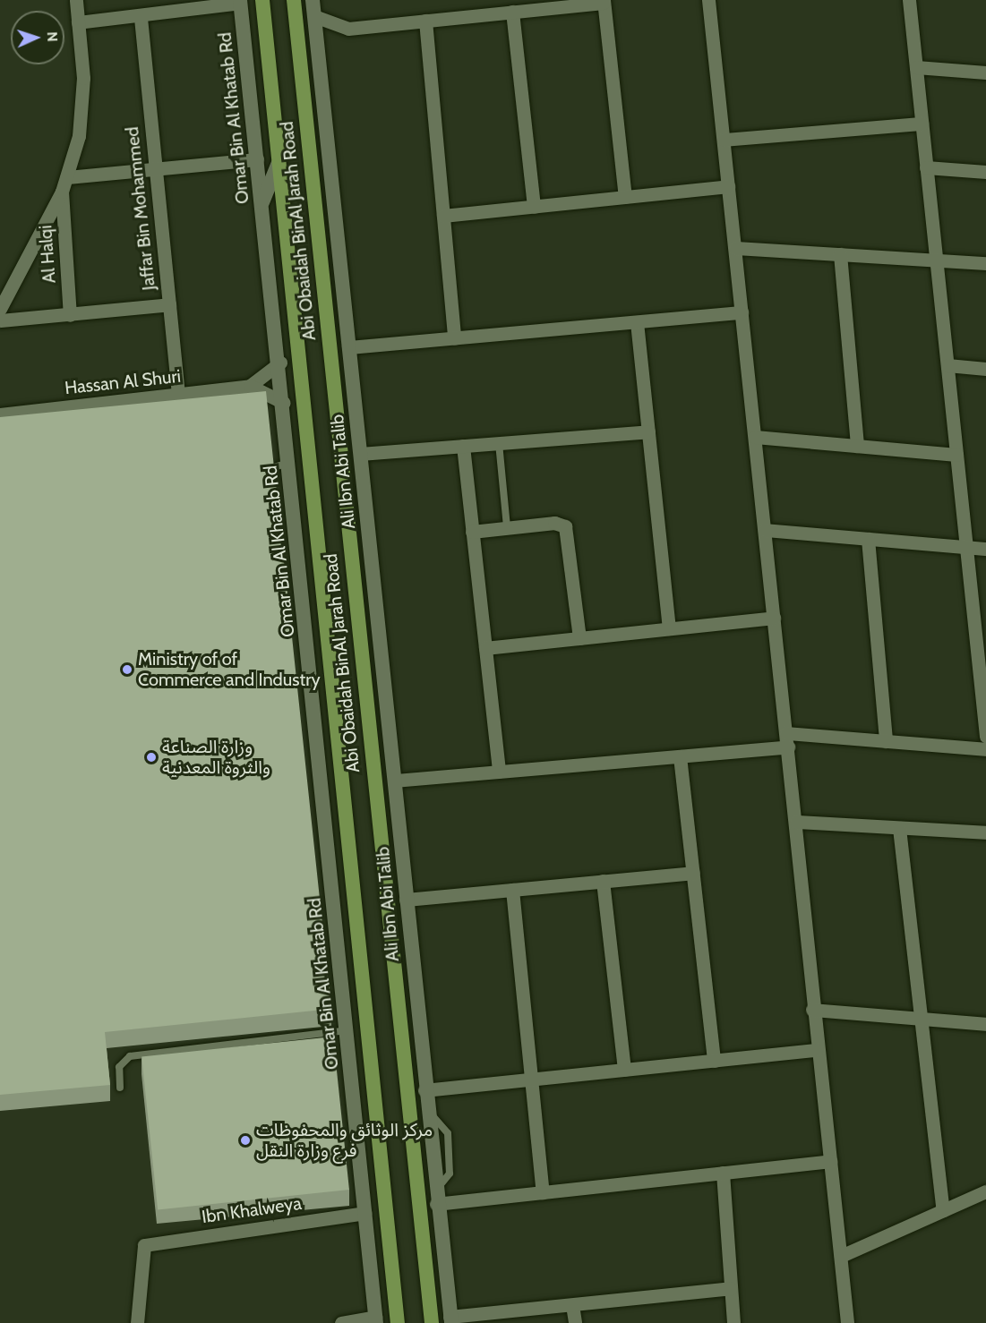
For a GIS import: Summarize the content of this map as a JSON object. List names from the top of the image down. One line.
{"streets":{"main road":["Abi Obaidah BinAl Jarah Road"],"street":["Omar Bin Al Khatab Rd","Jaffar Bin Mohammed","Al Halqi","Hassan Al Shuri","Ali Ibn Abi Talib","Ibn Khalweya"]},"crossings":[["Omar Bin Al Khatab Rd","Hassan Al Shuri"],["Omar Bin Al Khatab Rd","Ibn Khalweya"],["Jaffar Bin Mohammed","Hassan Al Shuri"]],"places":["Ministry of of Commerce and Industry","وزارة الصناعة والثروة المعدنية","مركز الوثائق والمحفوظات فرع وزارة النقل"],"north":"right"}
